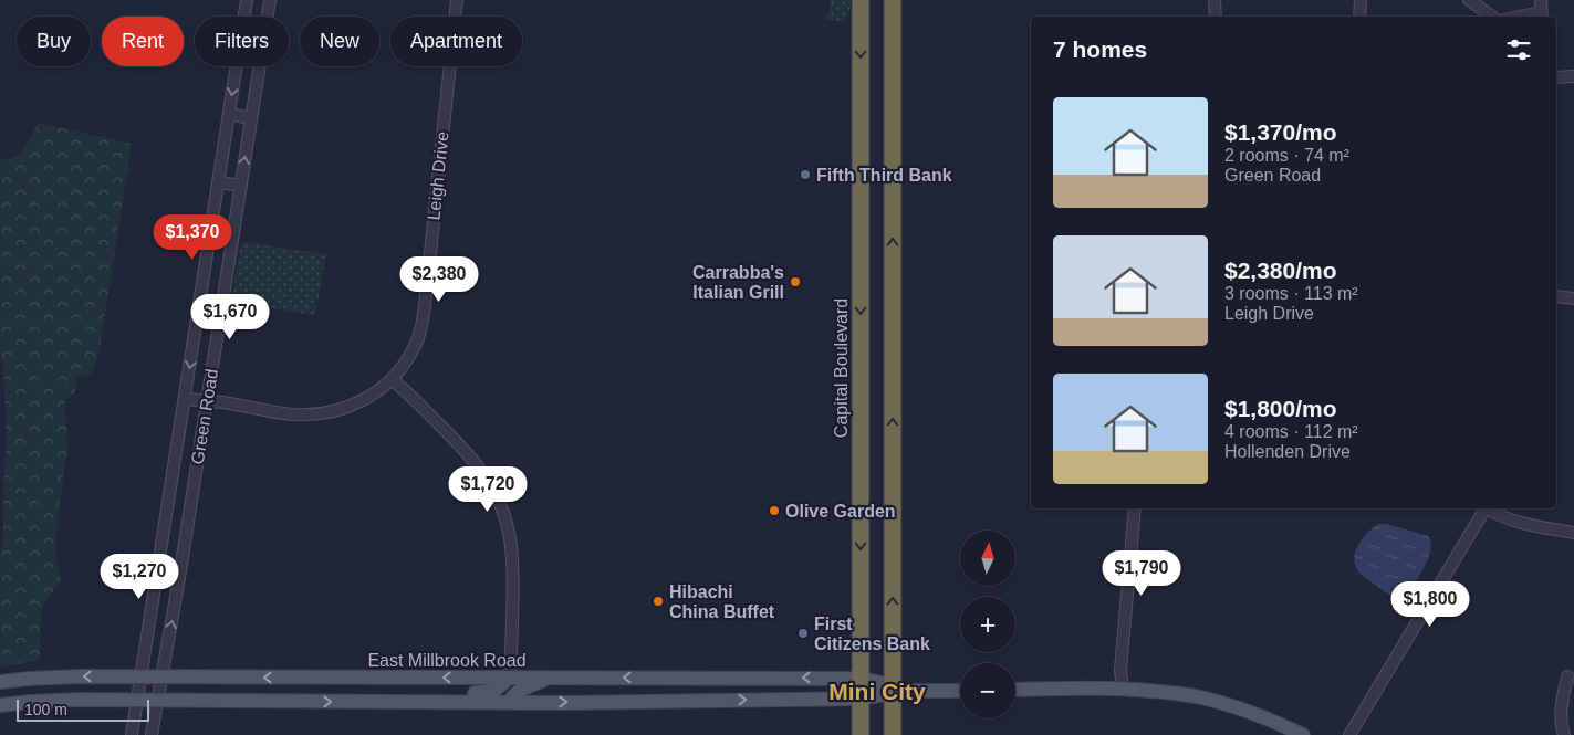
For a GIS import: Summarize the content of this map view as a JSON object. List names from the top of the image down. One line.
{"streets":{"highway":["Capital Boulevard"],"main road":["East Millbrook Road"],"street":["Leigh Drive","Green Road"]},"crossings":[["Leigh Drive","Green Road"],["Capital Boulevard","East Millbrook Road"],["Green Road","East Millbrook Road"]],"districts":["Mini City"],"places":["Fifth Third Bank","Carrabba's Italian Grill","Olive Garden","Hibachi China Buffet","First Citizens Bank"],"scale_bar":"100 m","north":"top","page":{"chip":["Buy","Rent","Filters","New","Apartment"],"heading":"7 homes","list":[{"name":"$1,370/mo","note":"2 rooms · 74 m² · Green Road"},{"name":"$2,380/mo","note":"3 rooms · 113 m² · Leigh Drive"},{"name":"$1,800/mo","note":"4 rooms · 112 m² · Hollenden Drive"}],"price":["$1,370","$2,380","$1,670","$1,720","$1,790","$1,270","$1,800"],"map_buttons":["+","−"],"scale":"100 m"}}
